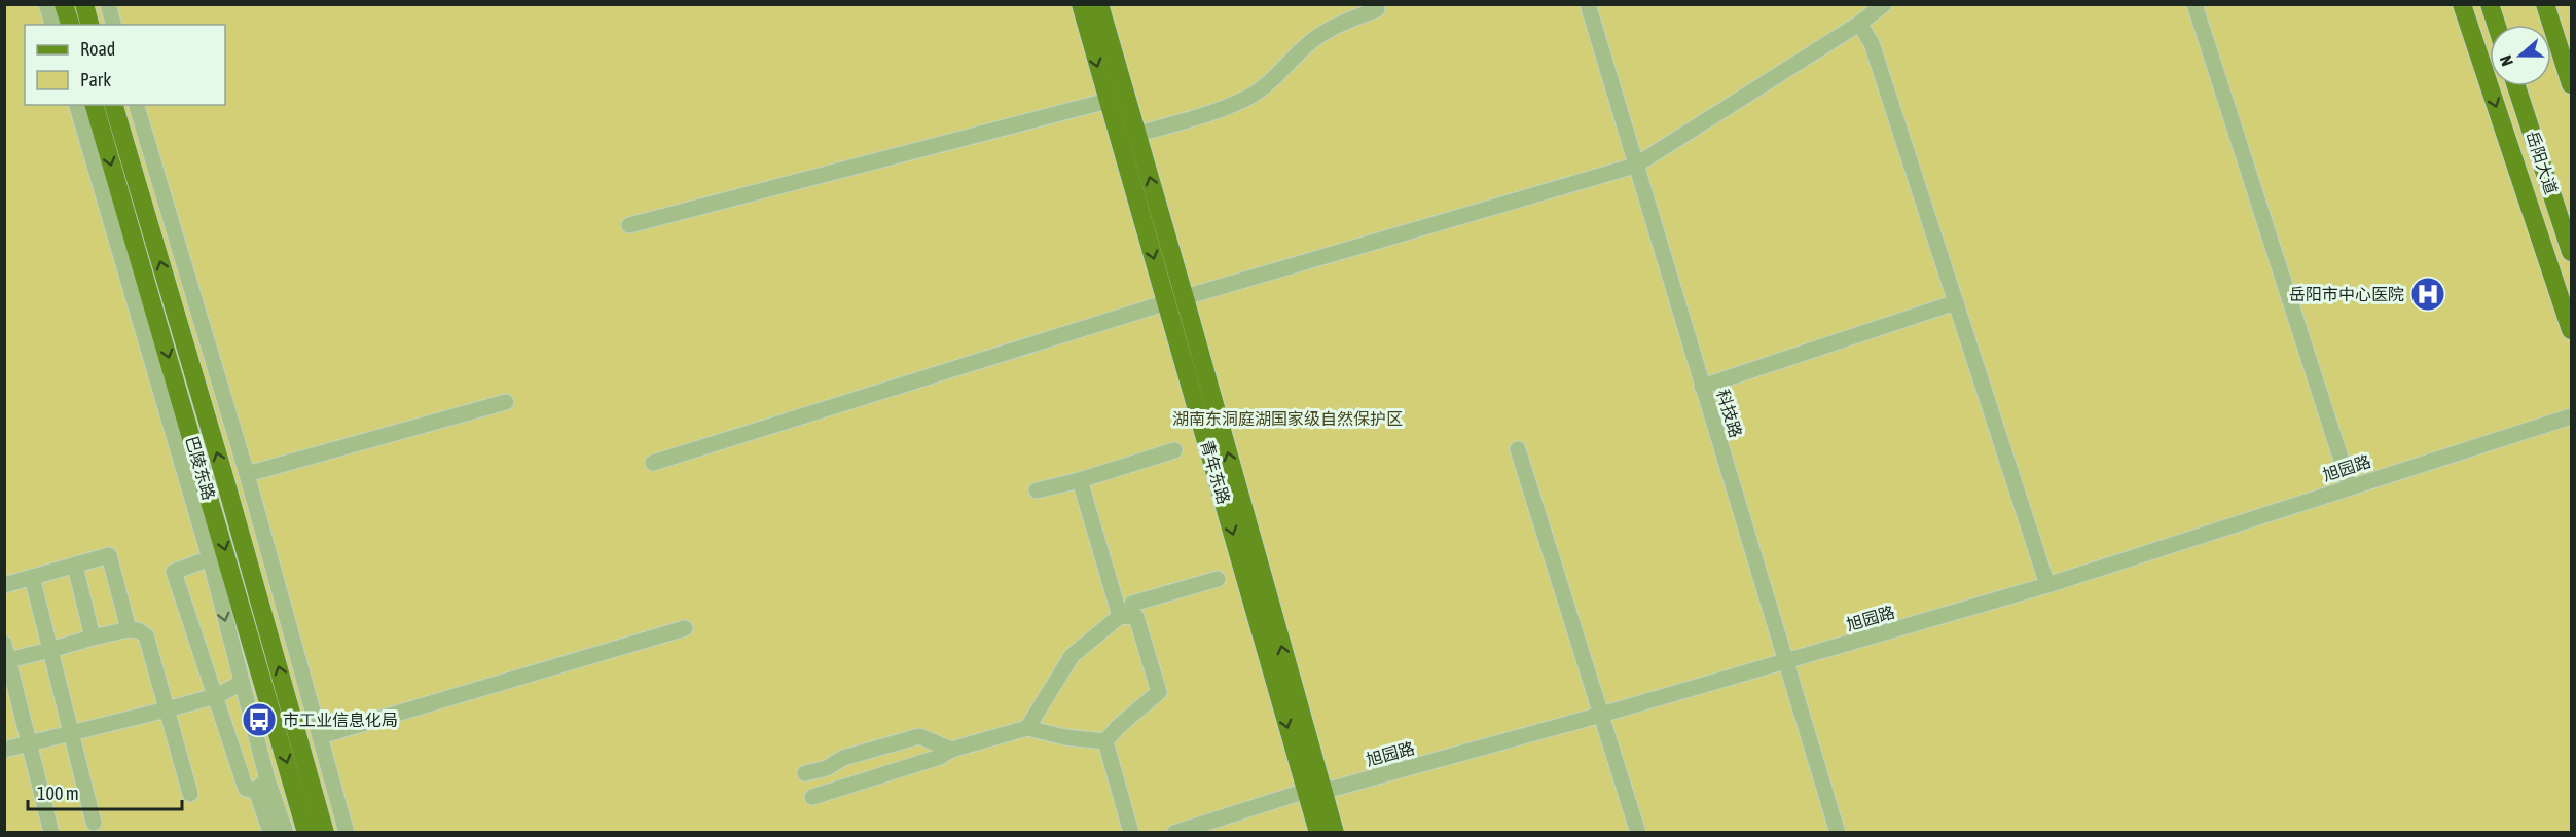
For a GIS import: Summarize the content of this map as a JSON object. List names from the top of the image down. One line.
{"streets":{"main road":["岳阳大道","巴陵东路","青年东路"],"street":["科技路","旭园路"]},"crossings":[["科技路","旭园路"],["旭园路","青年东路"]],"parks":["湖南东洞庭湖国家级自然保护区"],"places":{"hospital":["岳阳市中心医院"],"bus stop":["市工业信息化局"]},"legend":["Road","Park"],"scale_bar":"100 m","north":"left"}
